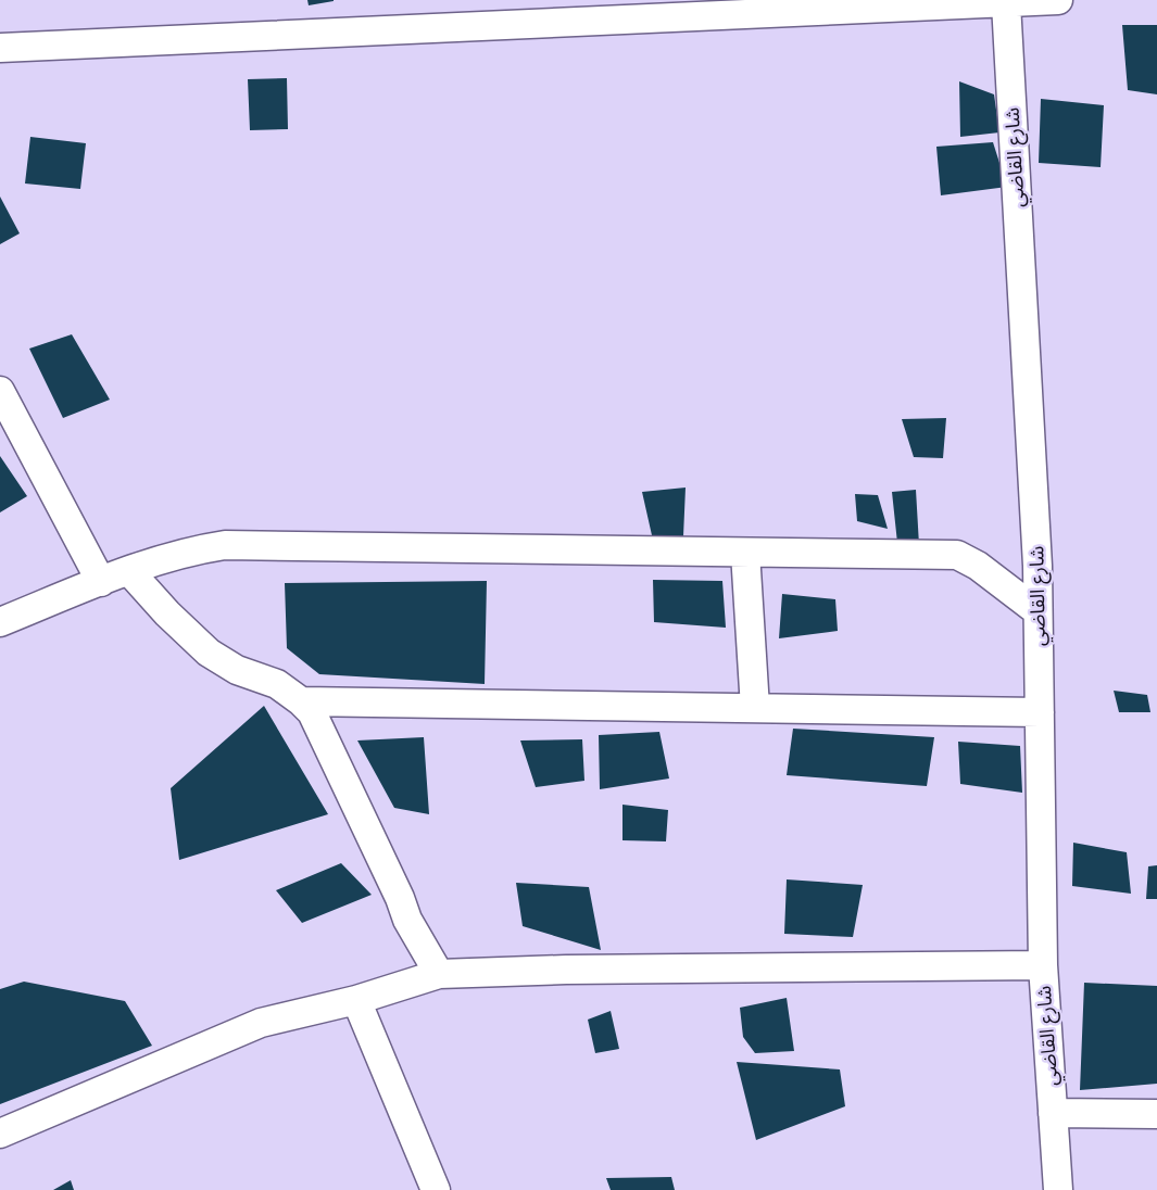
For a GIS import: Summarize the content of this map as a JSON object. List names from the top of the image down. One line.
{"streets":{"street":["شارع القاضي"]}}
